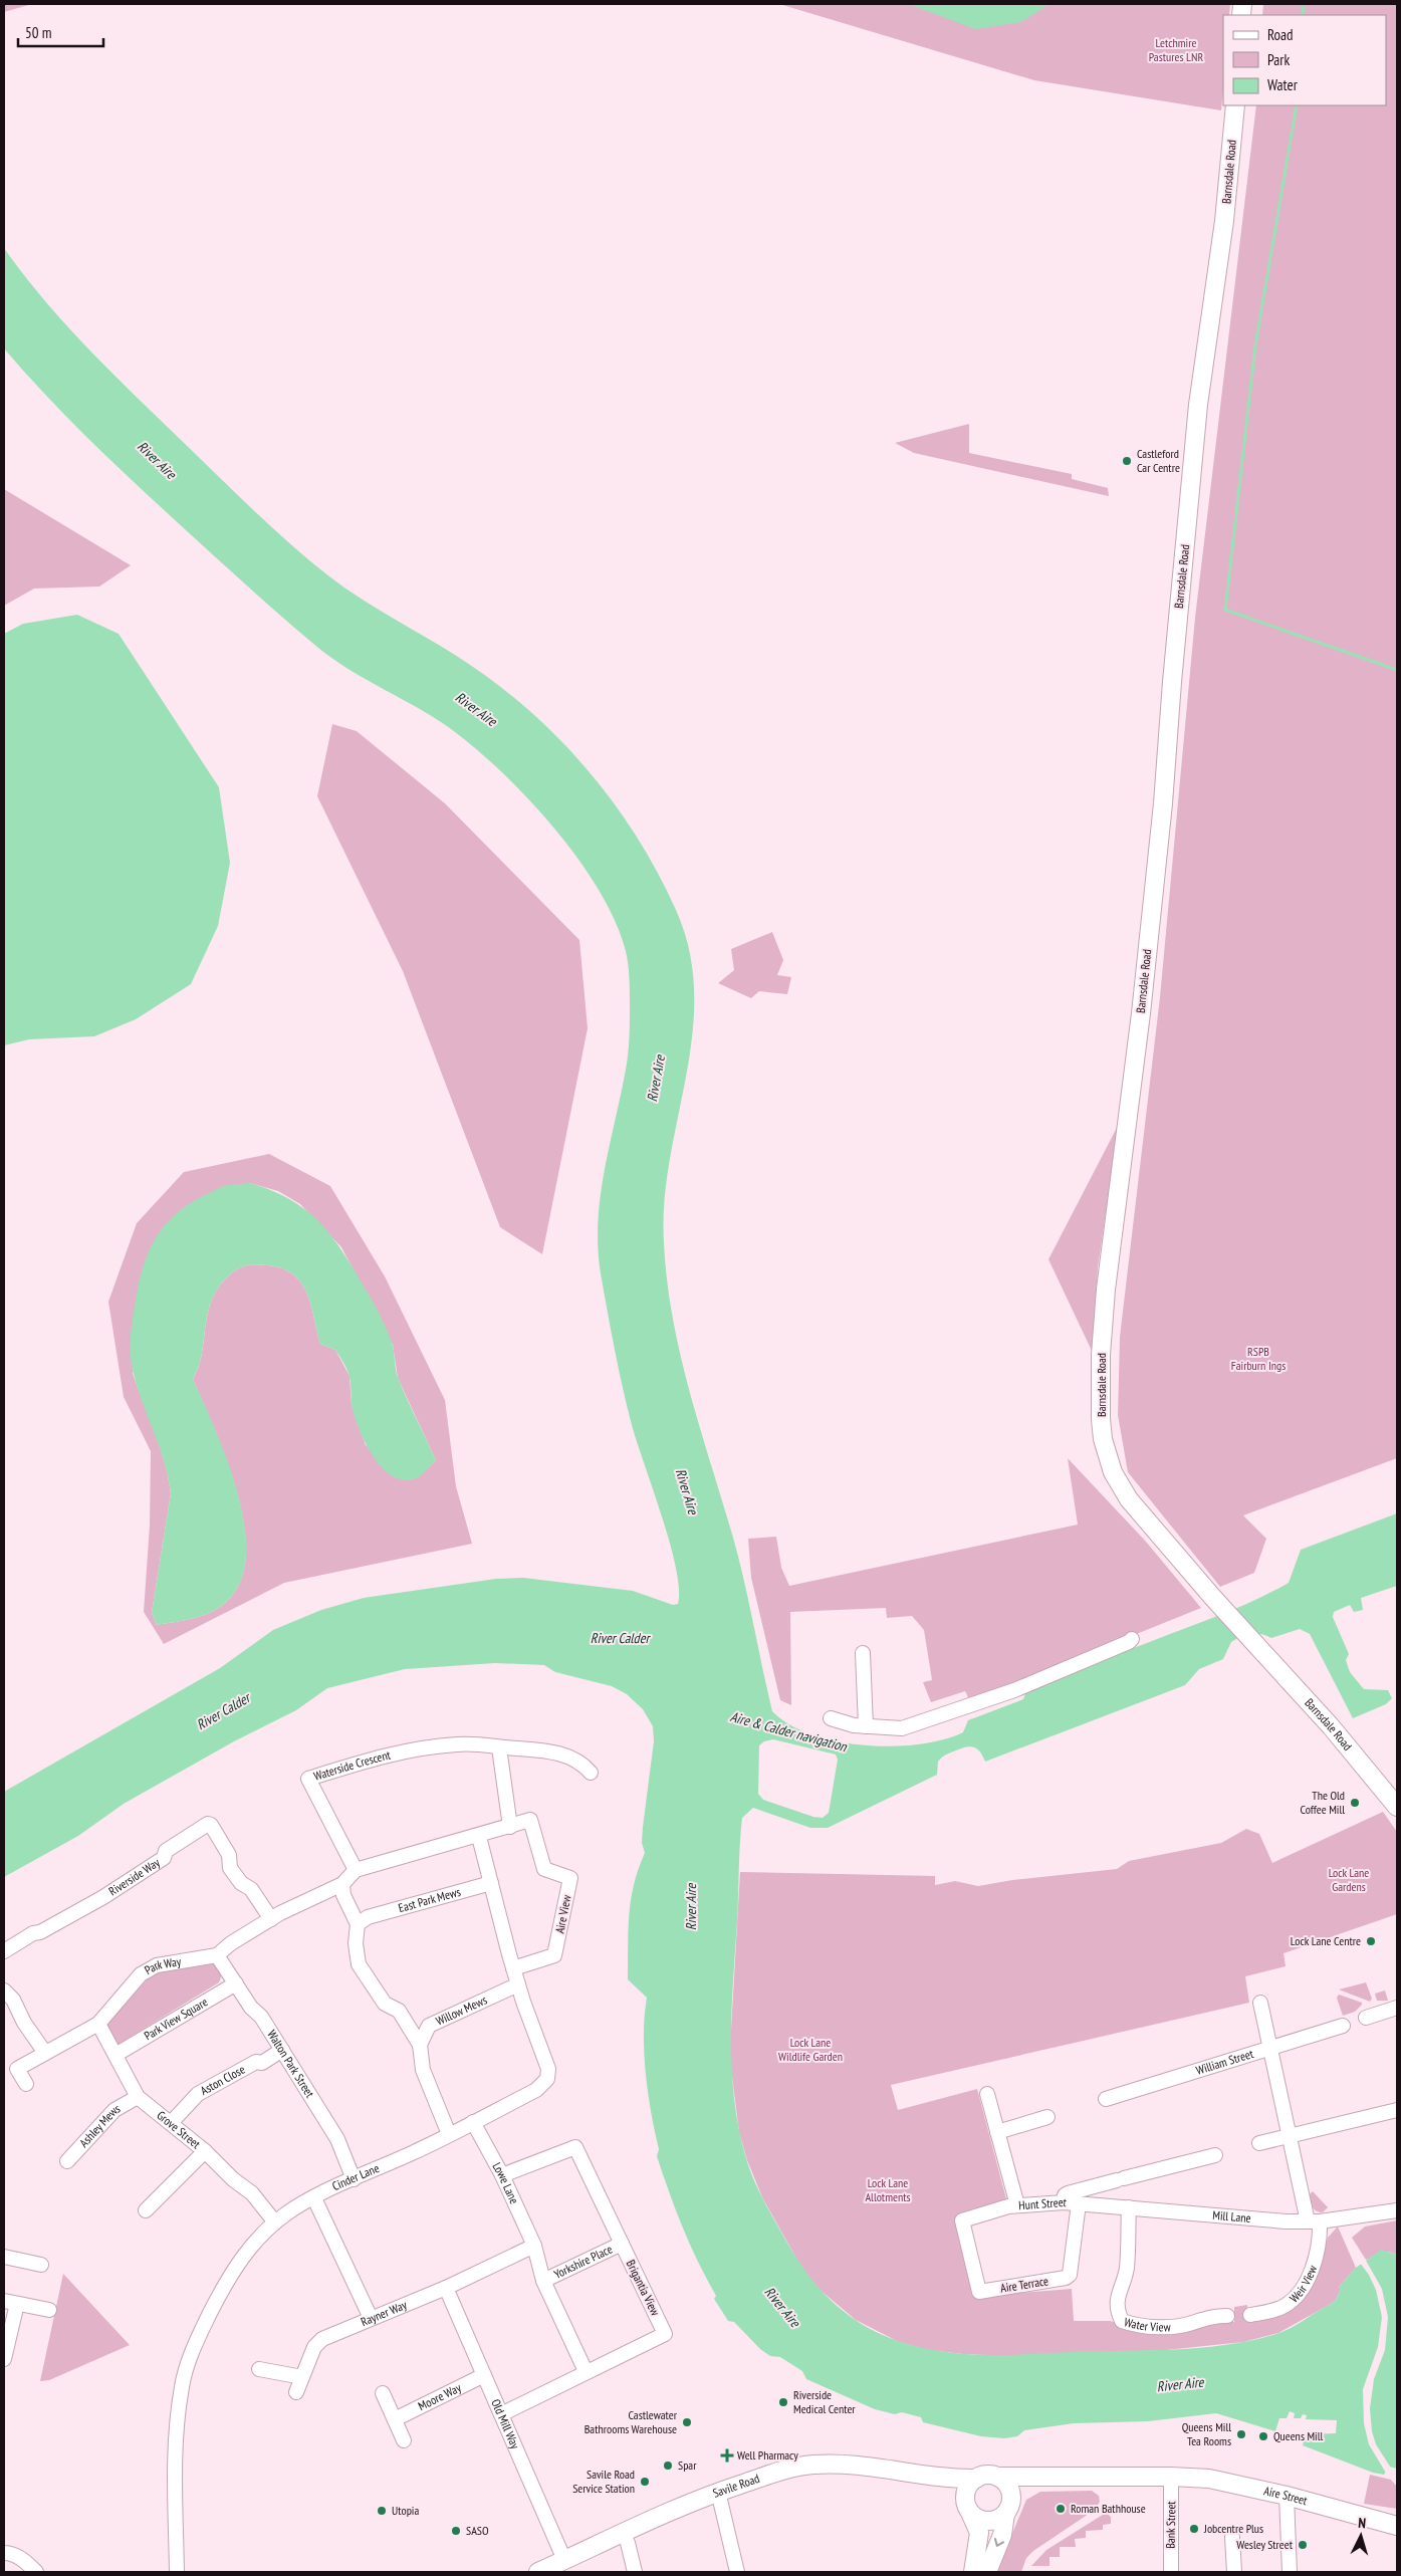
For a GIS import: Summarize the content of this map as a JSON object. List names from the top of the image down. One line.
{"streets":{"main road":["Barnsdale Road","Savile Road","Aire Street"],"street":["Waterside Crescent","Riverside Way","East Park Mews","Aire View","Park Way","Willow Mews","Park View Square","William Street","Walton Park Street","Aston Close","Ashley Mews","Grove Street","Cinder Lane","Lowe Lane","Hunt Street","Mill Lane","Yorkshire Place","Weir View","Aire Terrace","Brigantia View","Rayner Way","Water View","Moore Way","Old Mill Way","Bank Street"]},"crossings":[["Waterside Crescent","Park Way"],["Riverside Way","Park Way"],["East Park Mews","Cinder Lane"],["Aire View","Cinder Lane"],["Park Way","Walton Park Street"],["Park Way","Grove Street"],["Willow Mews","Cinder Lane"],["Park View Square","Walton Park Street"],["Park View Square","Grove Street"],["William Street","Weir View"],["Walton Park Street","Aston Close"],["Walton Park Street","Cinder Lane"],["Aston Close","Grove Street"],["Ashley Mews","Grove Street"],["Grove Street","Cinder Lane"],["Cinder Lane","Lowe Lane"],["Lowe Lane","Yorkshire Place"],["Lowe Lane","Brigantia View"],["Hunt Street","Mill Lane"],["Hunt Street","Aire Terrace"],["Mill Lane","Weir View"],["Mill Lane","Aire Terrace"],["Mill Lane","Water View"],["Yorkshire Place","Brigantia View"],["Brigantia View","Old Mill Way"],["Rayner Way","Old Mill Way"],["Moore Way","Old Mill Way"],["Old Mill Way","Savile Road"],["Aire Street","Bank Street"]],"water":["River Aire","River Calder","Aire & Calder navigation"],"parks":["Letchmire Pastures LNR","RSPB Fairburn Ings","Lock Lane Gardens","Lock Lane Wildlife Garden","Lock Lane Allotments"],"places":{"other":["Castleford Car Centre","The Old Coffee Mill","Lock Lane Centre","Riverside Medical Center","Castlewater Bathrooms Warehouse","Queens Mill Tea Rooms","Queens Mill","Spar","Savile Road Service Station","Roman Bathhouse","Utopia","Jobcentre Plus","SASO","Wesley Street"],"health":["Well Pharmacy"]},"legend":["Road","Park","Water"],"scale_bar":"50 m","north":"top"}
